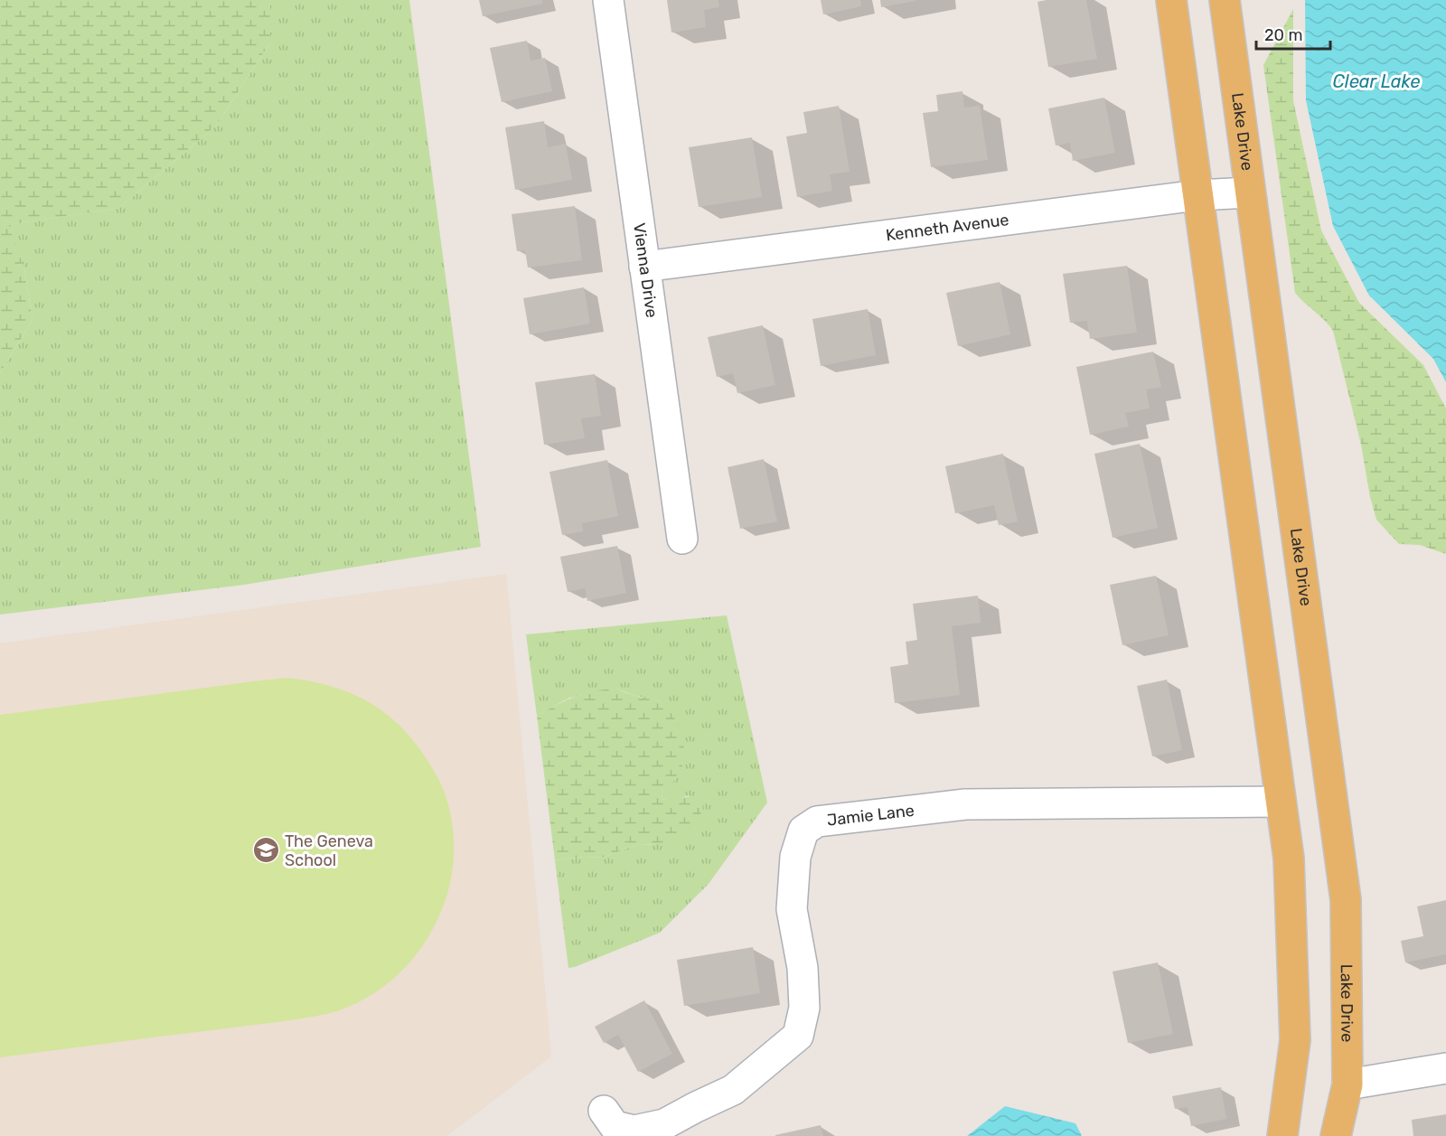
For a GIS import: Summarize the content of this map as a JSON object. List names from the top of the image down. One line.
{"streets":{"main road":["Lake Drive"],"street":["Kenneth Avenue","Vienna Drive","Jamie Lane"]},"crossings":[["Lake Drive","Kenneth Avenue"],["Kenneth Avenue","Vienna Drive"]],"water":["Clear Lake"],"places":{"school or university":["The Geneva School"]},"scale_bar":"20 m"}
